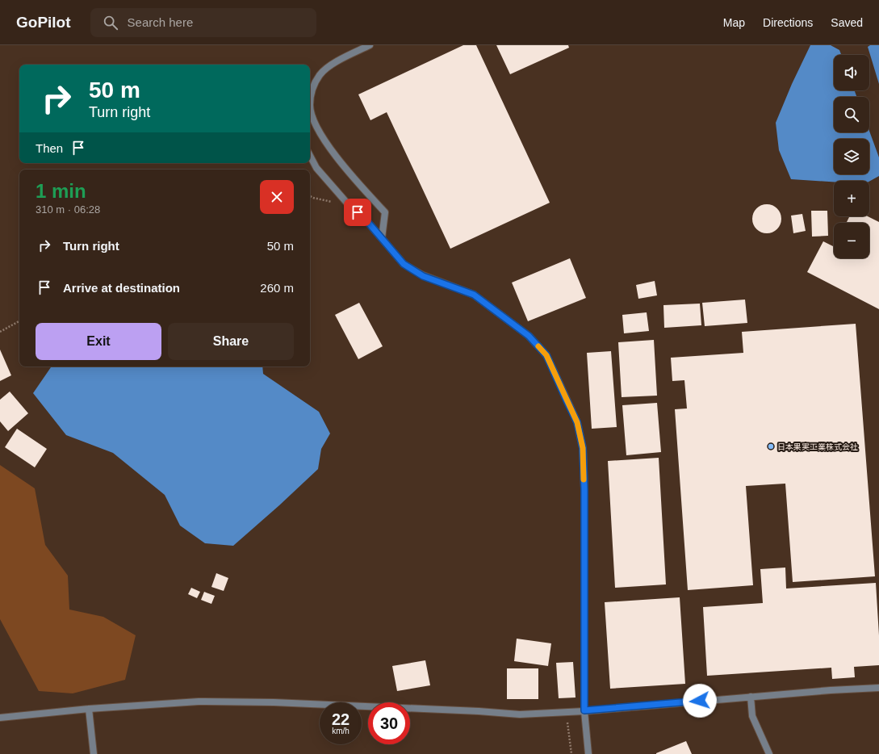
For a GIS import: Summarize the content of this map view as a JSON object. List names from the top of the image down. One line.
{"places":["日本果実工業株式会社"],"page":{"header":"GoPilot","search":"Search here","nav":["Map","Directions","Saved"],"map_buttons":["+","−"],"turn":["50 m","Turn right"],"then":"Then","heading":["1 min","310 m · 06:28"],"list":[{"name":"Turn right","value":"50 m"},{"name":"Arrive at destination","value":"260 m"}],"buttons":["Exit","Share"],"speed":"22 km/h","limit":"30"}}
